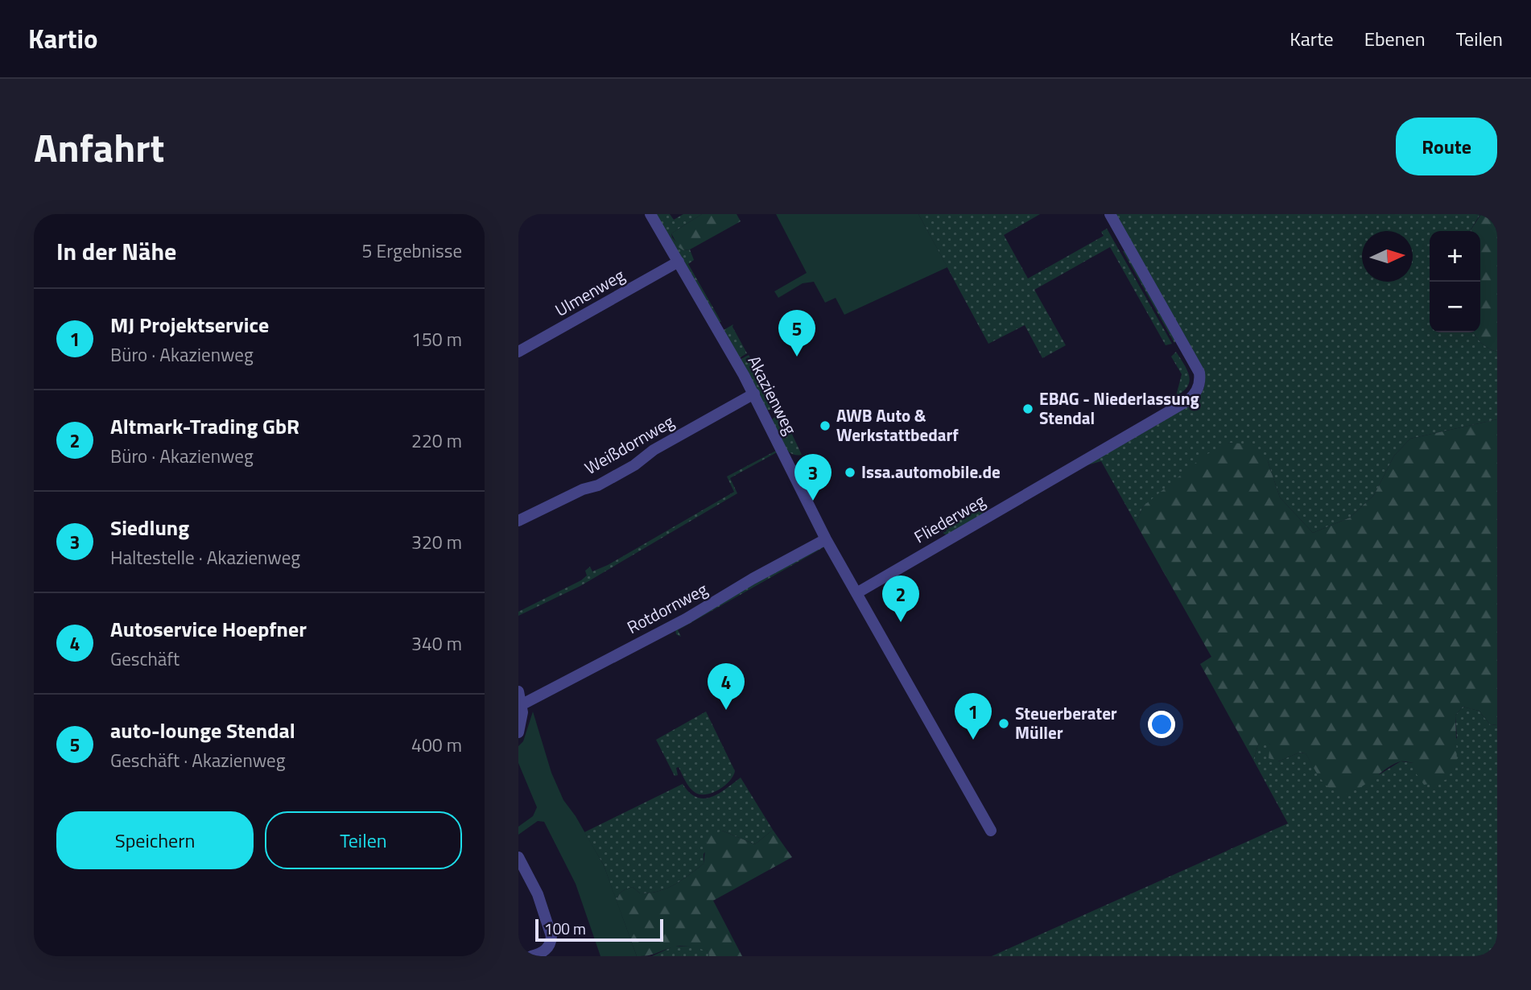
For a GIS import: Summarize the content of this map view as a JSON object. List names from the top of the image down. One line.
{"streets":{"street":["Ulmenweg","Akazienweg","Weißdornweg","Fliederweg","Rotdornweg"]},"crossings":[["Ulmenweg","Akazienweg"],["Akazienweg","Weißdornweg"],["Akazienweg","Fliederweg"],["Akazienweg","Rotdornweg"]],"places":["EBAG - Niederlassung Stendal","AWB Auto & Werkstattbedarf","Issa.automobile.de","Steuerberater Müller"],"scale_bar":"100 m","north":"right","page":{"header":"Kartio","nav":["Karte","Ebenen","Teilen"],"title":"Anfahrt","buttons":["Route",["Speichern","Teilen"]],"heading":["In der Nähe","5 Ergebnisse"],"map_buttons":["+","−"],"list":[{"mark":"1","name":"MJ Projektservice","note":"Büro · Akazienweg","value":"150 m"},{"mark":"2","name":"Altmark-Trading GbR","note":"Büro · Akazienweg","value":"220 m"},{"mark":"3","name":"Siedlung","note":"Haltestelle · Akazienweg","value":"320 m"},{"mark":"4","name":"Autoservice Hoepfner","note":"Geschäft","value":"340 m"},{"mark":"5","name":"auto-lounge Stendal","note":"Geschäft · Akazienweg","value":"400 m"}],"pins":["5","3","2","4","1"],"scale":"100 m"}}
